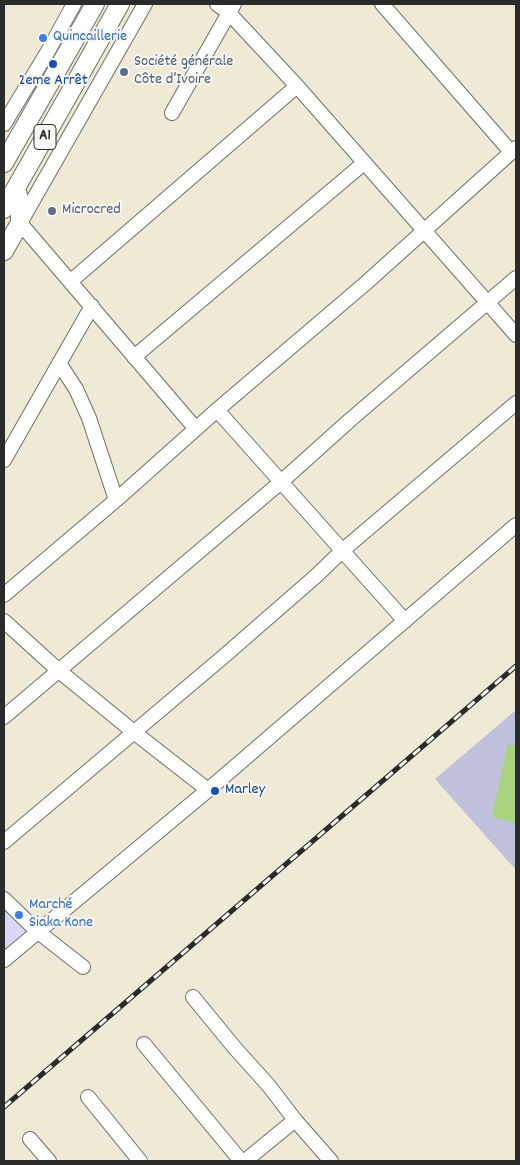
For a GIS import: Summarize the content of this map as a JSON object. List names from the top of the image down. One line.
{"streets":{"main road":["A1"]},"places":["Quincaillerie","2eme Arrêt","Société générale Côte d’Ivoire","Microcred","Marley","Marché Siaka Kone"]}
